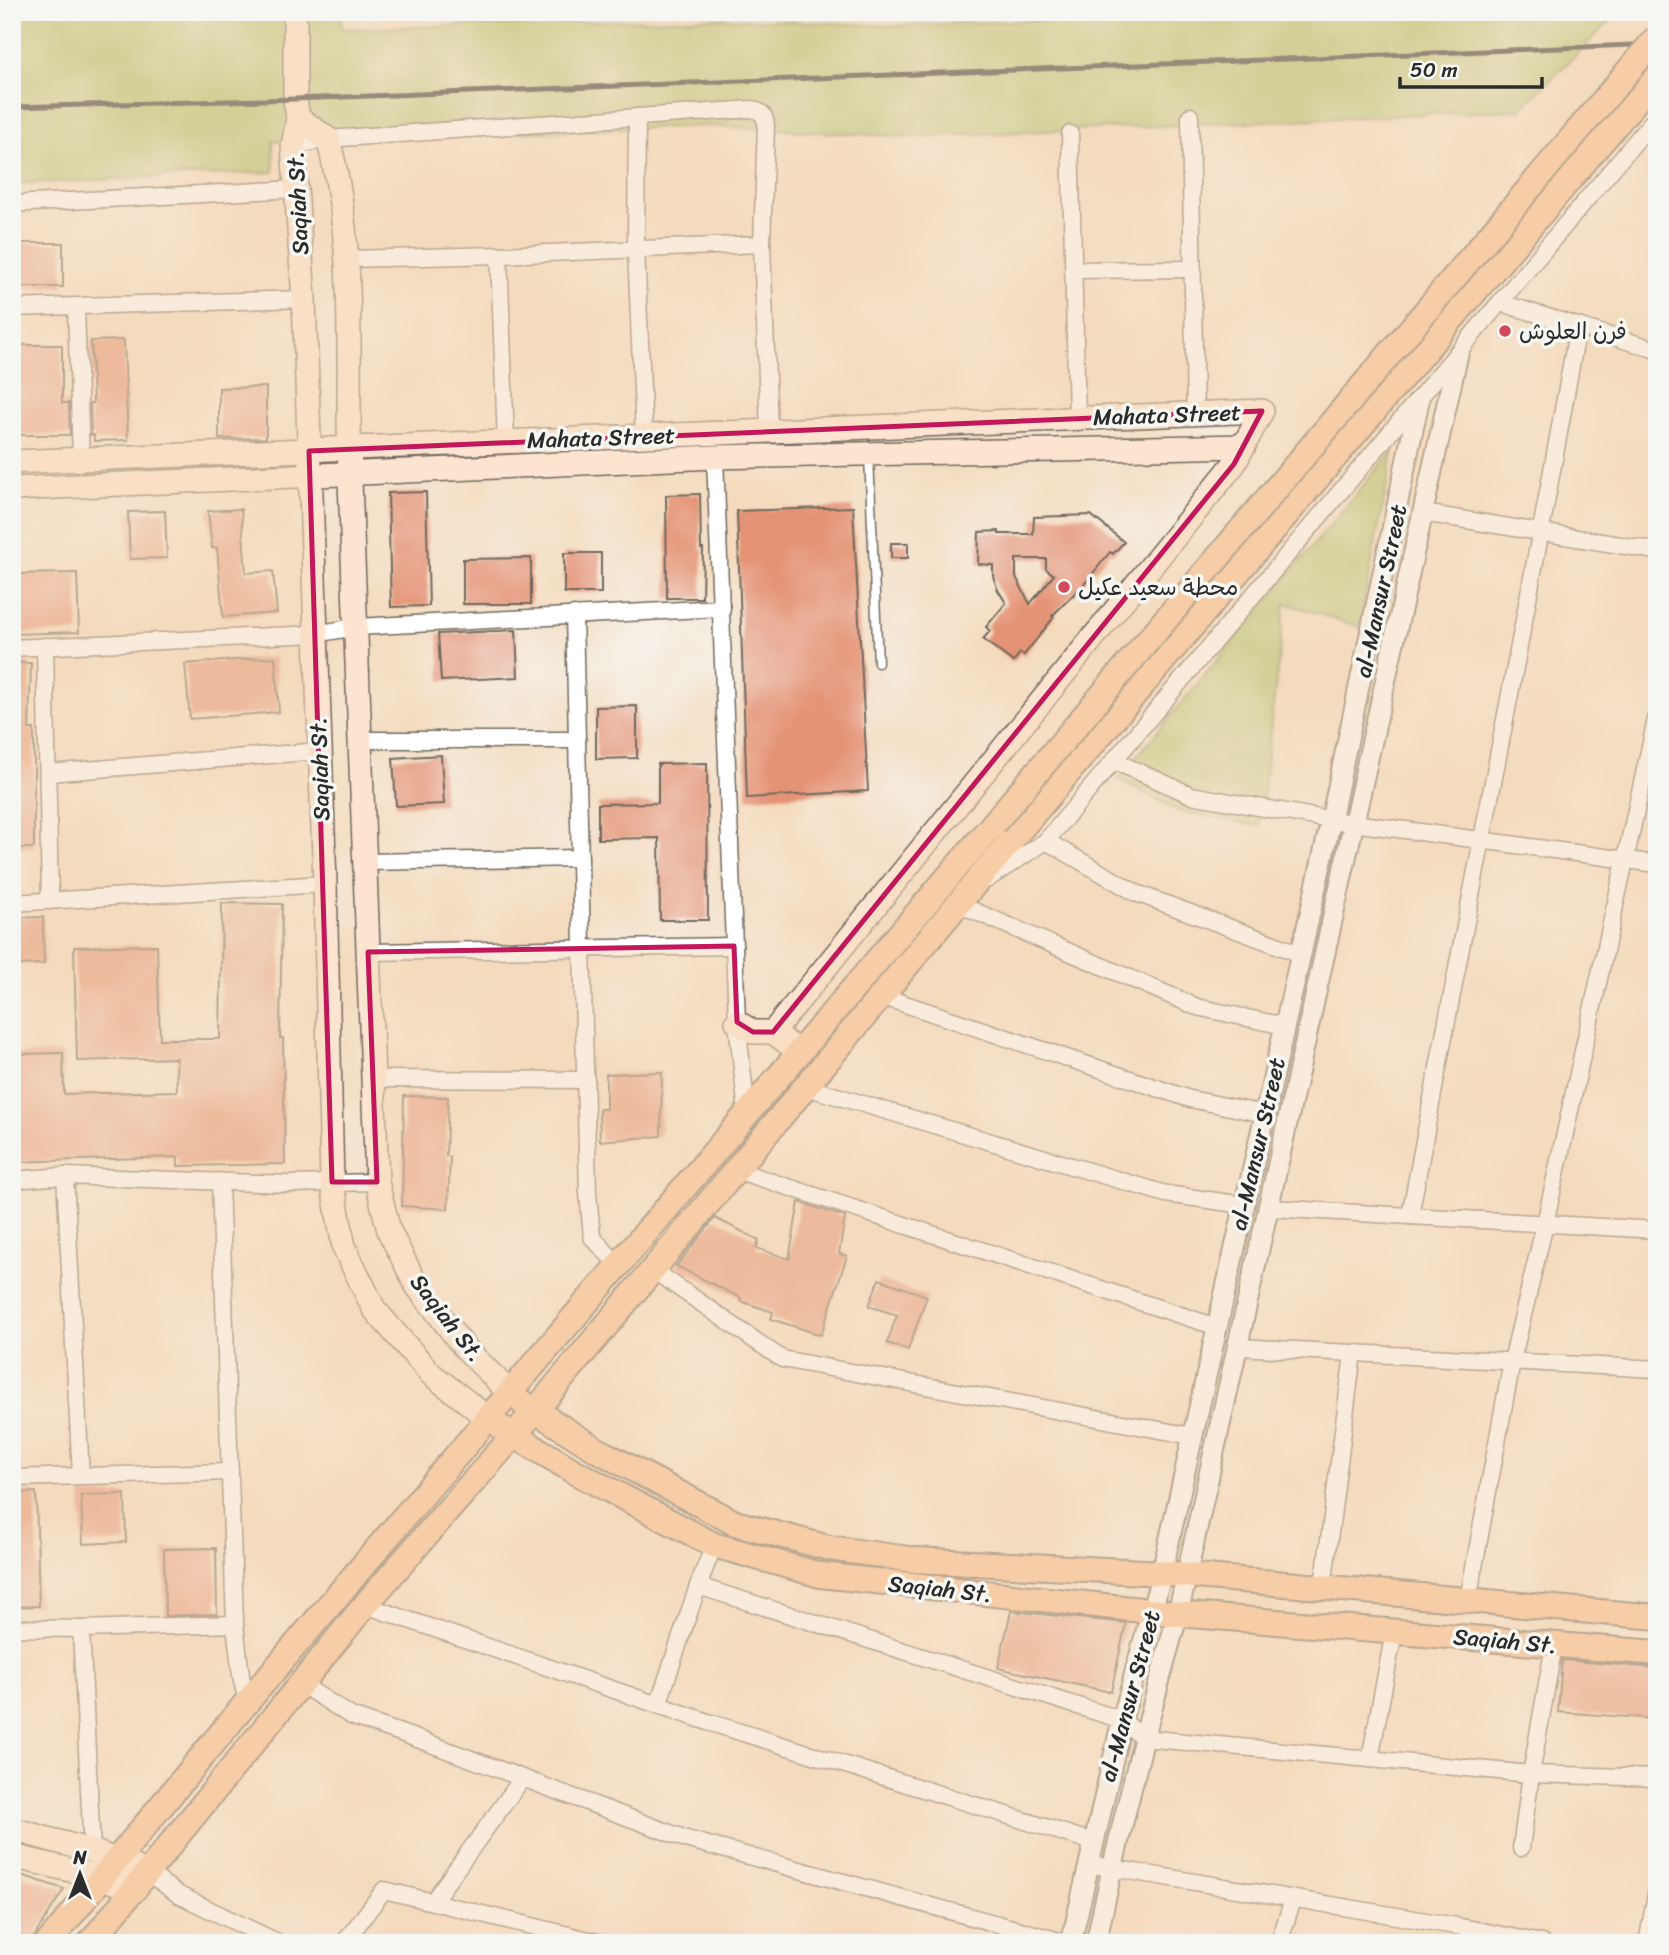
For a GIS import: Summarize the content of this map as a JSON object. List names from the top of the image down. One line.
{"streets":{"main road":["Saqiah St.","Mahata Street"],"street":["al-Mansur Street"]},"crossings":[["Saqiah St.","Mahata Street"],["Saqiah St.","al-Mansur Street"]],"places":["فرن العلوش","محطة سعيد عكيل"],"scale_bar":"50 m","north":"top"}
